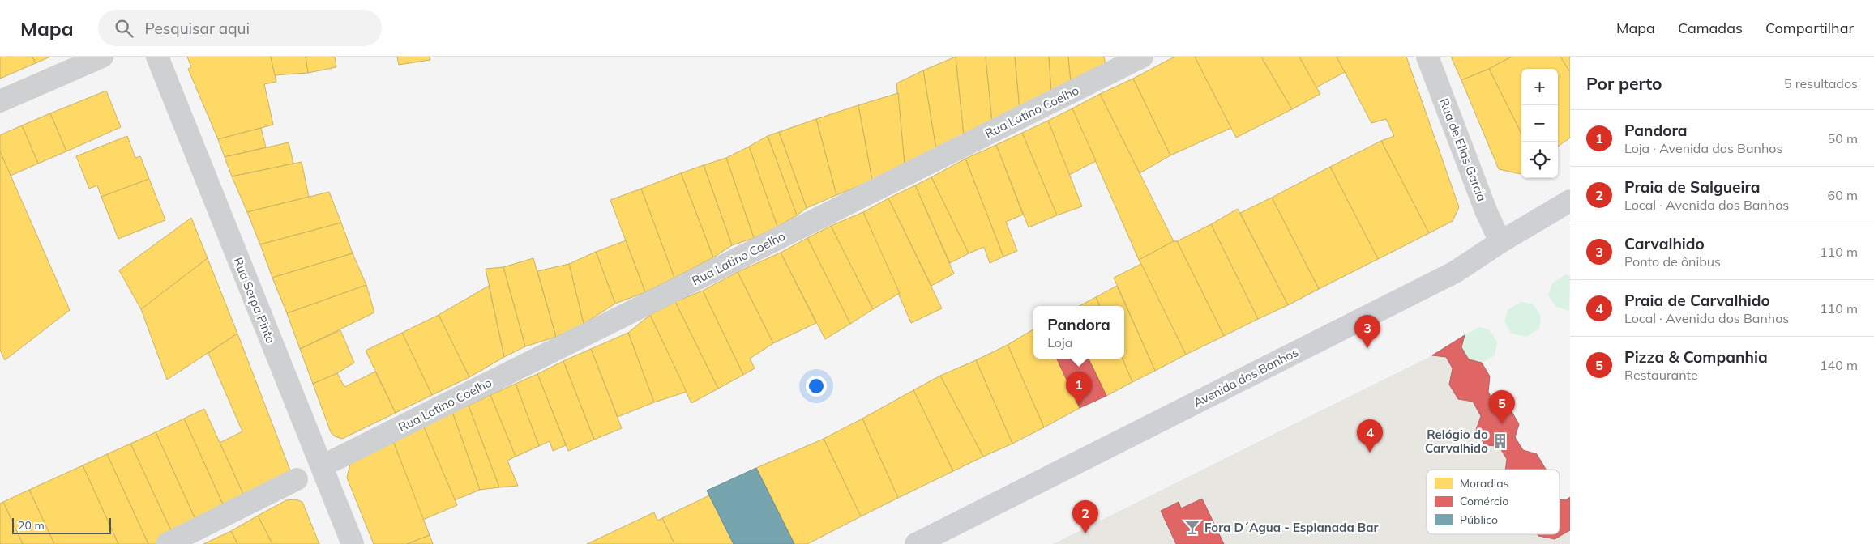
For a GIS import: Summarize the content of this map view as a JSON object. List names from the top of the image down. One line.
{"streets":{"main road":["Avenida dos Banhos"],"street":["Rua Latino Coelho","Rua de Elias Garcia","Rua Serpa Pinto"]},"crossings":[["Rua de Elias Garcia","Avenida dos Banhos"]],"places":{"building":["Relógio do Carvalhido"],"bar":["Fora D´Agua - Esplanada Bar"]},"legend":["Moradias","Comércio","Público"],"scale_bar":"20 m","page":{"header":"Mapa","search":"Pesquisar aqui","nav":["Mapa","Camadas","Compartilhar"],"heading":["Por perto","5 resultados"],"map_buttons":["+","−"],"list":[{"mark":"1","name":"Pandora","note":"Loja · Avenida dos Banhos","value":"50 m"},{"mark":"2","name":"Praia de Salgueira","note":"Local · Avenida dos Banhos","value":"60 m"},{"mark":"3","name":"Carvalhido","note":"Ponto de ônibus","value":"110 m"},{"mark":"4","name":"Praia de Carvalhido","note":"Local · Avenida dos Banhos","value":"110 m"},{"mark":"5","name":"Pizza & Companhia","note":"Restaurante","value":"140 m"}],"popup":["Pandora","Loja"],"pins":["3","1","5","4","2"],"scale":"20 m"}}
